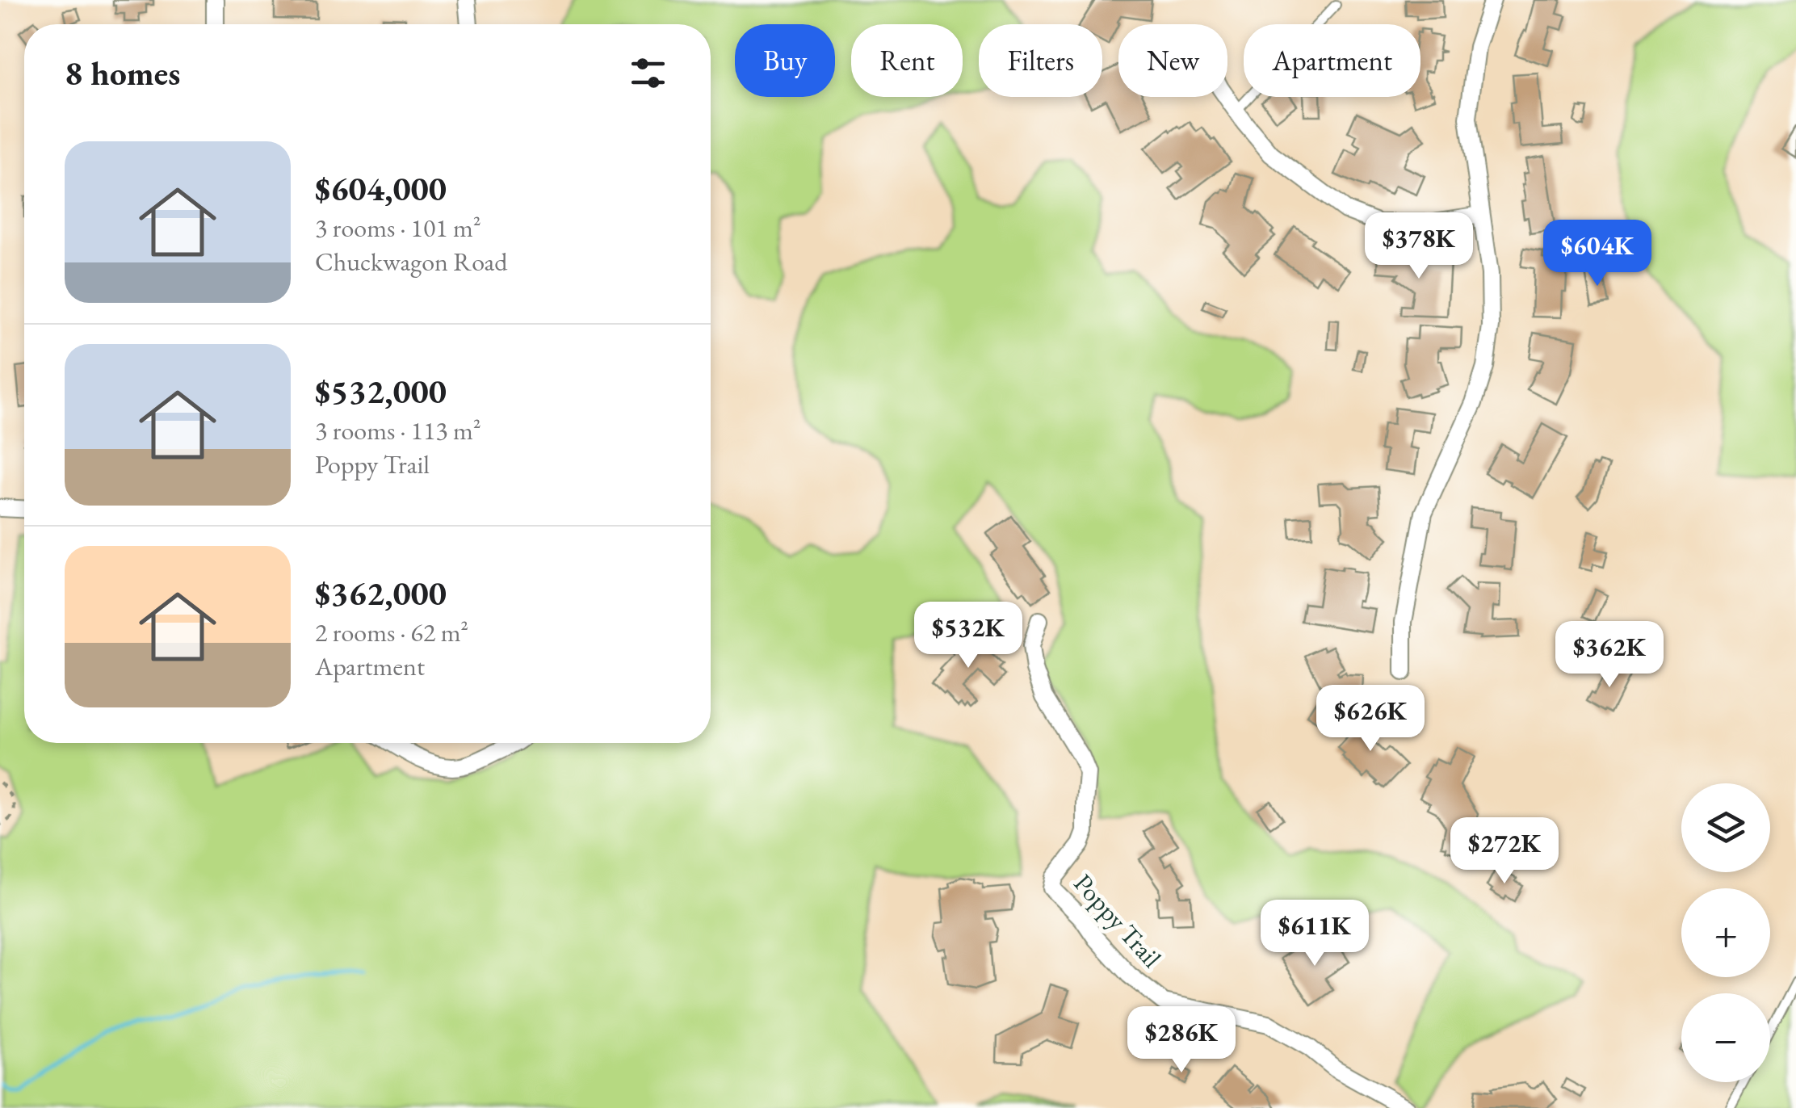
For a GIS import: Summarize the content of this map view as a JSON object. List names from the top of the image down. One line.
{"streets":{"street":["Poppy Trail"]},"page":{"chip":["Buy","Rent","Filters","New","Apartment"],"heading":"8 homes","list":[{"name":"$604,000","note":"3 rooms · 101 m² · Chuckwagon Road"},{"name":"$532,000","note":"3 rooms · 113 m² · Poppy Trail"},{"name":"$362,000","note":"2 rooms · 62 m² · Apartment"}],"price":["$378K","$604K","$532K","$362K","$626K","$272K","$611K","$286K"],"map_buttons":["+","−"]}}
